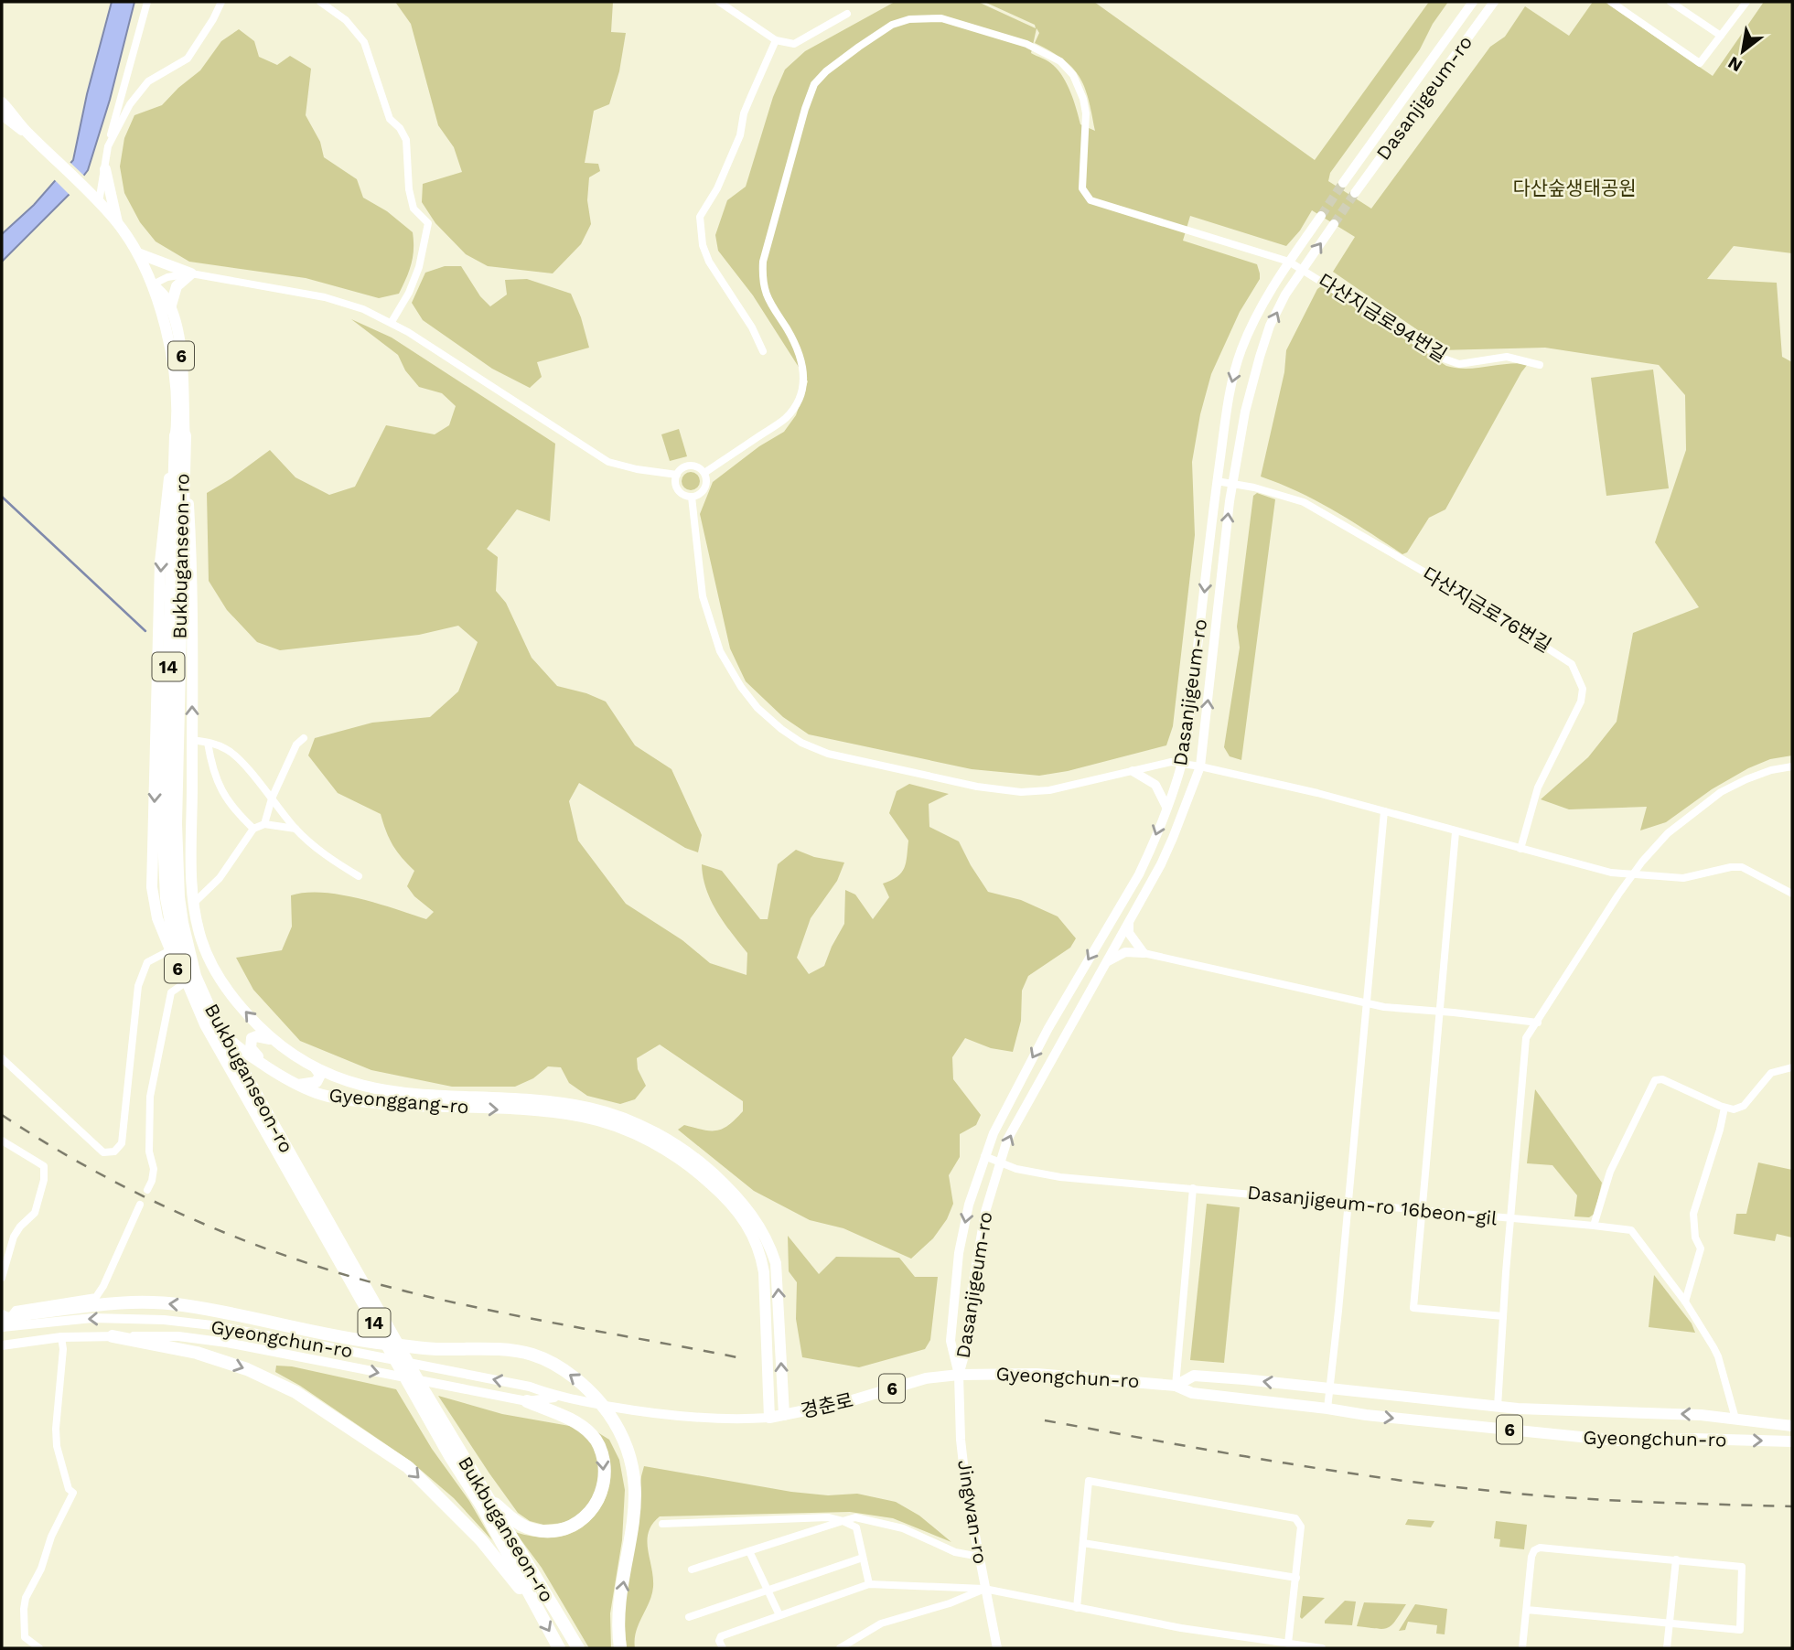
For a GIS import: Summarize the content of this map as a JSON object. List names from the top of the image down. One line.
{"streets":{"highway":["Bukbuganseon-ro","14"],"main road":["6","Gyeonggang-ro","Gyeongchun-ro","경춘로"],"street":["Dasanjigeum-ro","다산지금로94번길","다산지금로76번길","Dasanjigeum-ro 16beon-gil","Jingwan-ro"]},"crossings":[["Dasanjigeum-ro","다산지금로94번길"],["Dasanjigeum-ro","다산지금로76번길"],["Dasanjigeum-ro","Dasanjigeum-ro 16beon-gil"],["Dasanjigeum-ro","Gyeongchun-ro"],["Dasanjigeum-ro","경춘로"],["Dasanjigeum-ro","Jingwan-ro"],["Bukbuganseon-ro","14"],["Bukbuganseon-ro","Gyeonggang-ro"],["Gyeonggang-ro","Gyeongchun-ro"],["Gyeonggang-ro","경춘로"],["Gyeongchun-ro","경춘로"],["Gyeongchun-ro","Jingwan-ro"],["경춘로","Jingwan-ro"]],"parks":["다산숲생태공원"],"north":"bottom left"}
